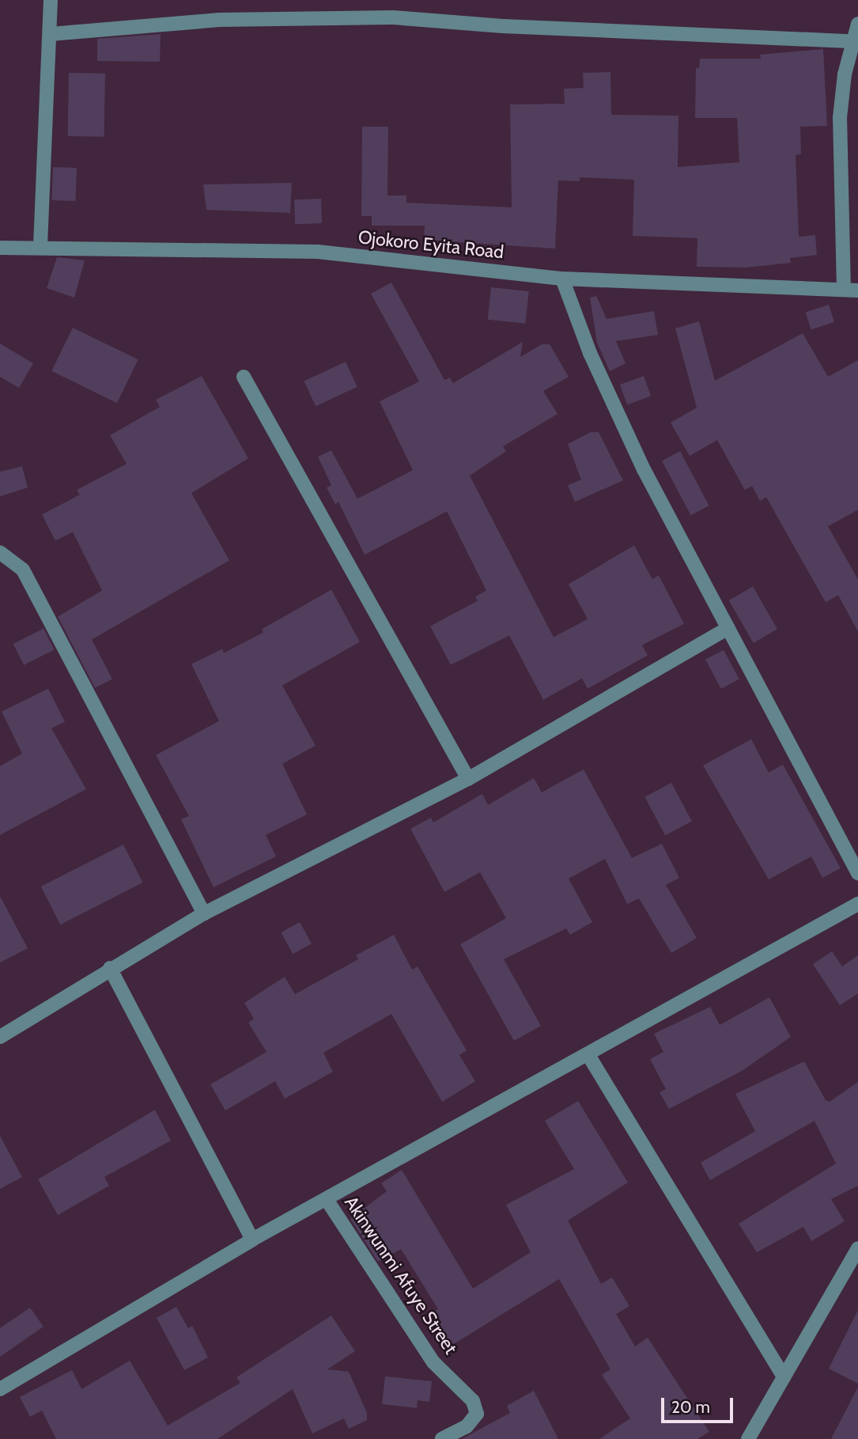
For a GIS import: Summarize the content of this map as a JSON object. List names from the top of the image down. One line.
{"streets":{"street":["Ojokoro Eyita Road","Akinwunmi Afuye Street"]},"scale_bar":"20 m"}
